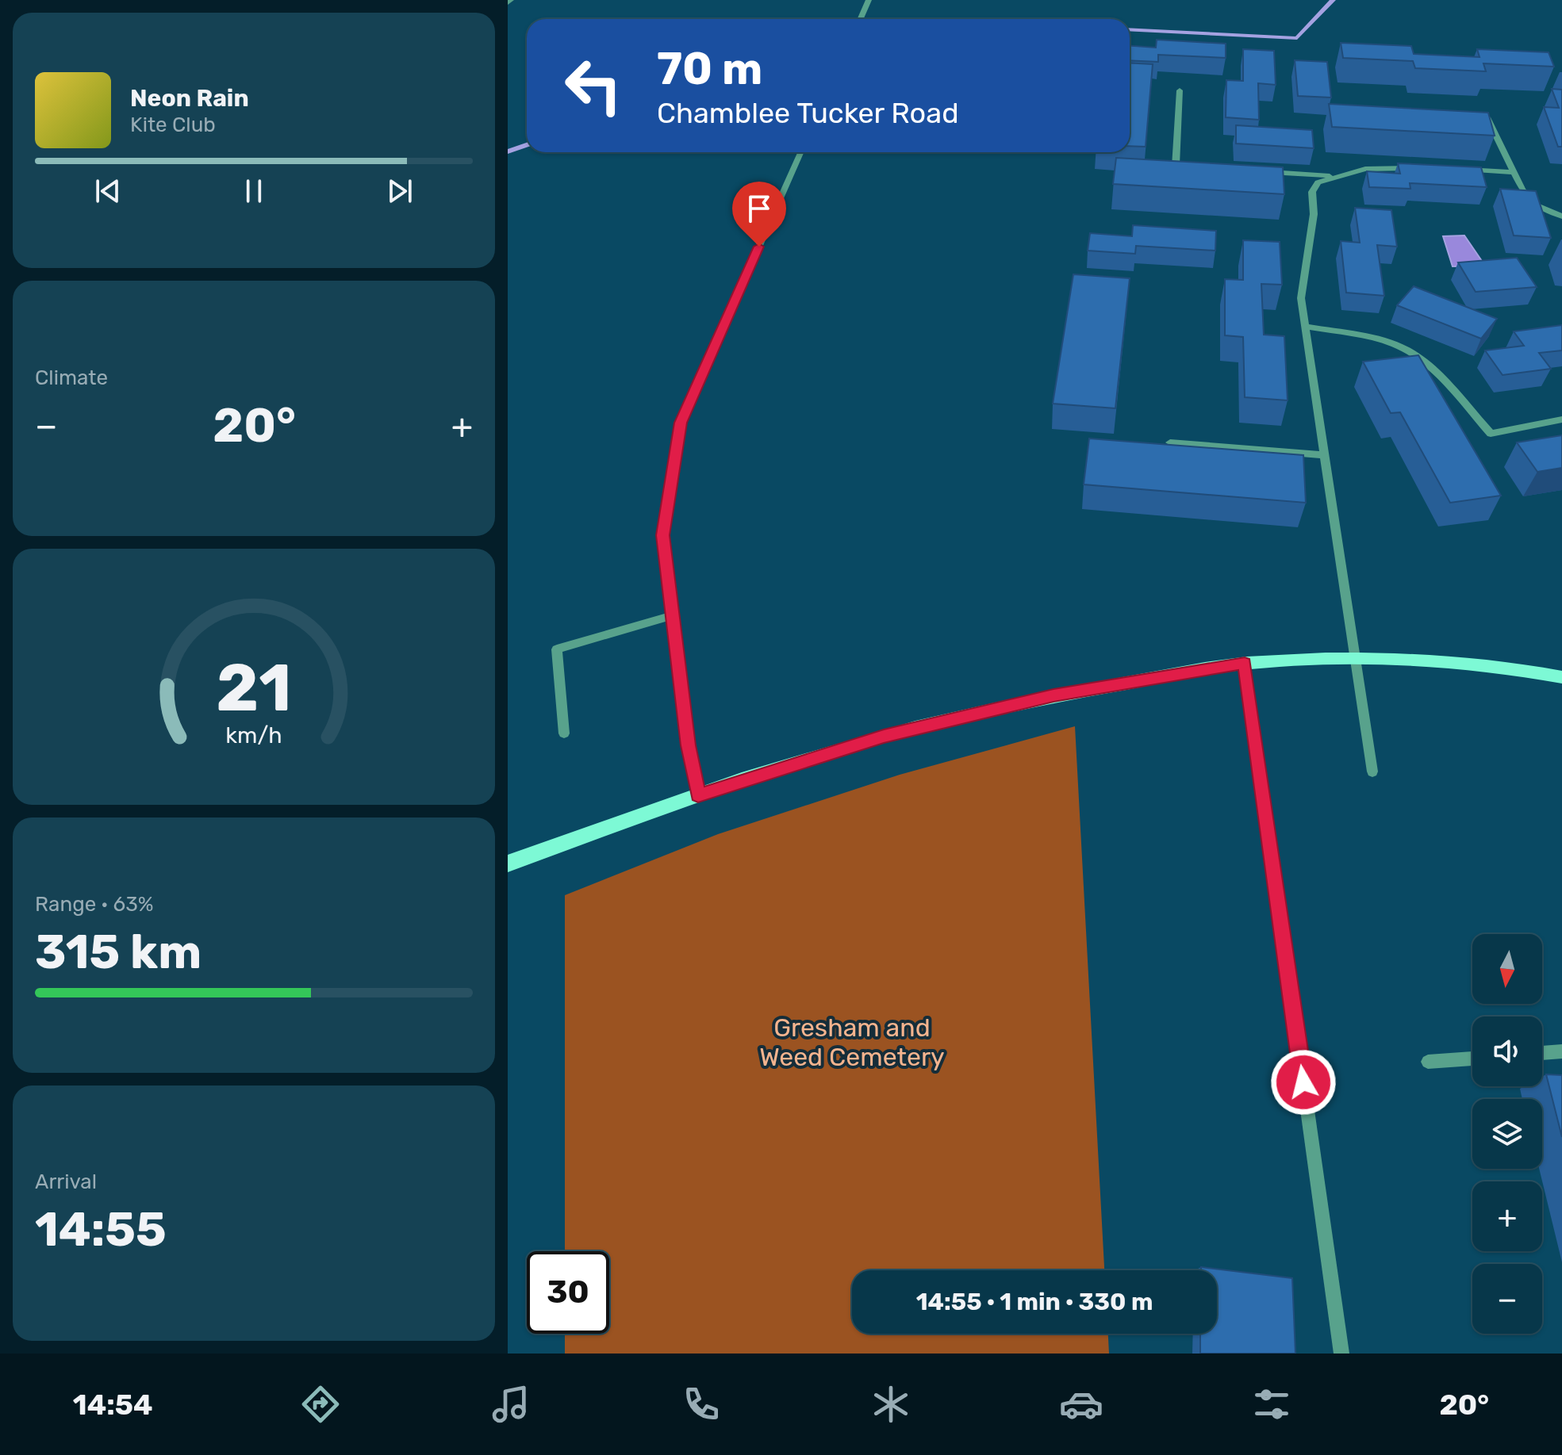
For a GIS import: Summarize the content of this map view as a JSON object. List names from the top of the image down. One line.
{"parks":["Gresham and Weed Cemetery"],"north":"bottom","page":{"turn":["70 m","Chamblee Tucker Road"],"song":["Neon Rain","Kite Club"],"tile":["Climate",["Range · 63%","315 km"],["Arrival","14:55"]],"heat":["−","20°","+"],"map_buttons":["+","−"],"limit":"30","trip":"14:55 · 1 min · 330 m","tabs":["14:54","20°"],"gauge":["21","km/h"]}}
